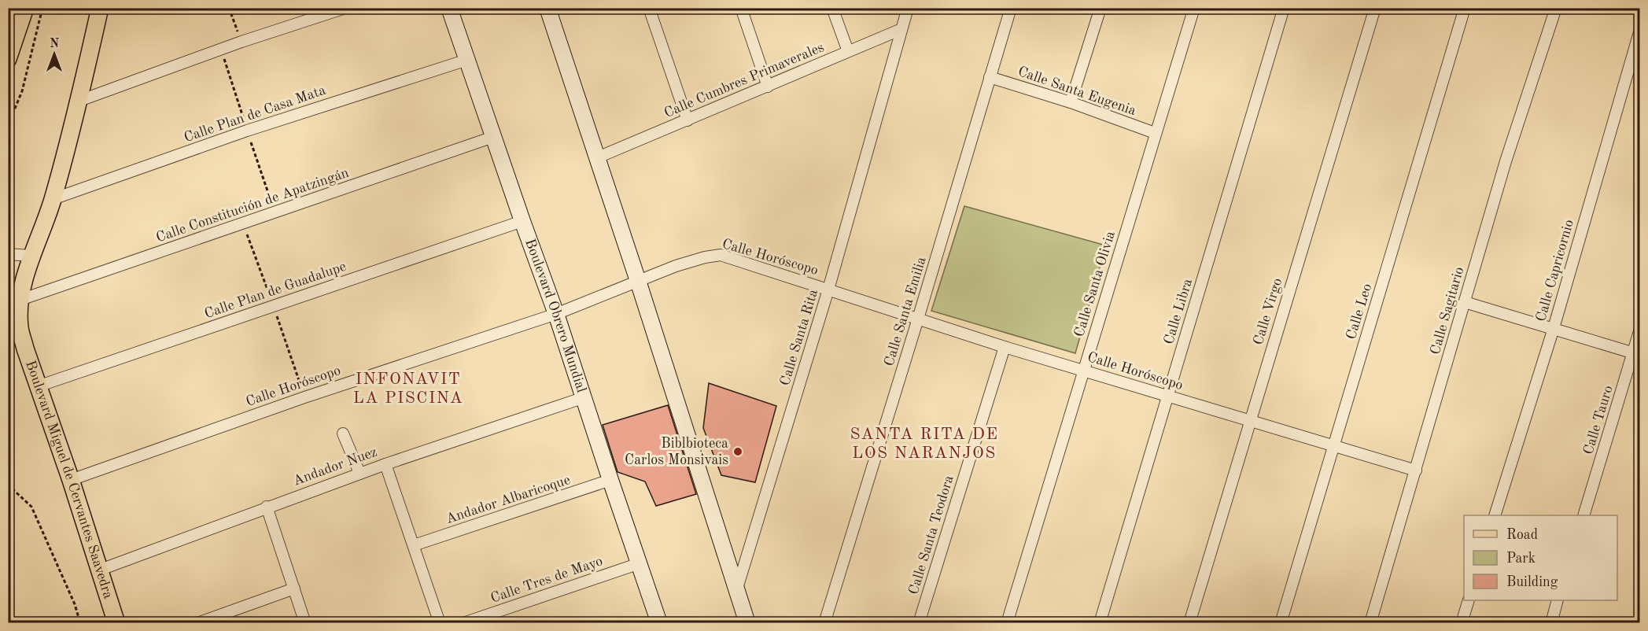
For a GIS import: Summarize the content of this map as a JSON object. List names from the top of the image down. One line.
{"streets":{"main road":["Boulevard Miguel de Cervantes Saavedra"],"street":["Calle Cumbres Primaverales","Calle Santa Eugenia","Calle Plan de Casa Mata","Calle Constitución de Apatzingán","Calle Horóscopo","Calle Capricornio","Calle Santa Olivia","Calle Plan de Guadalupe","Calle Sagitario","Calle Santa Emilia","Calle Libra","Calle Virgo","Calle Leo","Boulevard Obrero Mundial","Calle Santa Rita","Calle Tauro","Andador Nuez","Andador Albaricoque","Calle Santa Teodora","Calle Tres de Mayo"]},"crossings":[["Calle Cumbres Primaverales","Calle Santa Rita"],["Calle Santa Eugenia","Calle Santa Olivia"],["Calle Santa Eugenia","Calle Santa Emilia"],["Calle Plan de Casa Mata","Boulevard Obrero Mundial"],["Calle Plan de Casa Mata","Boulevard Miguel de Cervantes Saavedra"],["Calle Constitución de Apatzingán","Boulevard Obrero Mundial"],["Calle Constitución de Apatzingán","Boulevard Miguel de Cervantes Saavedra"],["Calle Horóscopo","Calle Santa Olivia"],["Calle Horóscopo","Calle Sagitario"],["Calle Horóscopo","Calle Santa Emilia"],["Calle Horóscopo","Calle Libra"],["Calle Horóscopo","Calle Virgo"],["Calle Horóscopo","Calle Leo"],["Calle Horóscopo","Boulevard Obrero Mundial"],["Calle Horóscopo","Calle Santa Rita"],["Calle Horóscopo","Boulevard Miguel de Cervantes Saavedra"],["Calle Horóscopo","Calle Santa Teodora"],["Calle Plan de Guadalupe","Boulevard Obrero Mundial"],["Calle Plan de Guadalupe","Boulevard Miguel de Cervantes Saavedra"],["Boulevard Obrero Mundial","Andador Nuez"],["Boulevard Obrero Mundial","Andador Albaricoque"],["Boulevard Obrero Mundial","Calle Tres de Mayo"],["Andador Nuez","Boulevard Miguel de Cervantes Saavedra"]],"districts":["INFONAVIT LA PISCINA","SANTA RITA DE LOS NARANJOS"],"places":["Biblbioteca Carlos Monsivais"],"legend":["Road","Park","Building"],"north":"top"}
